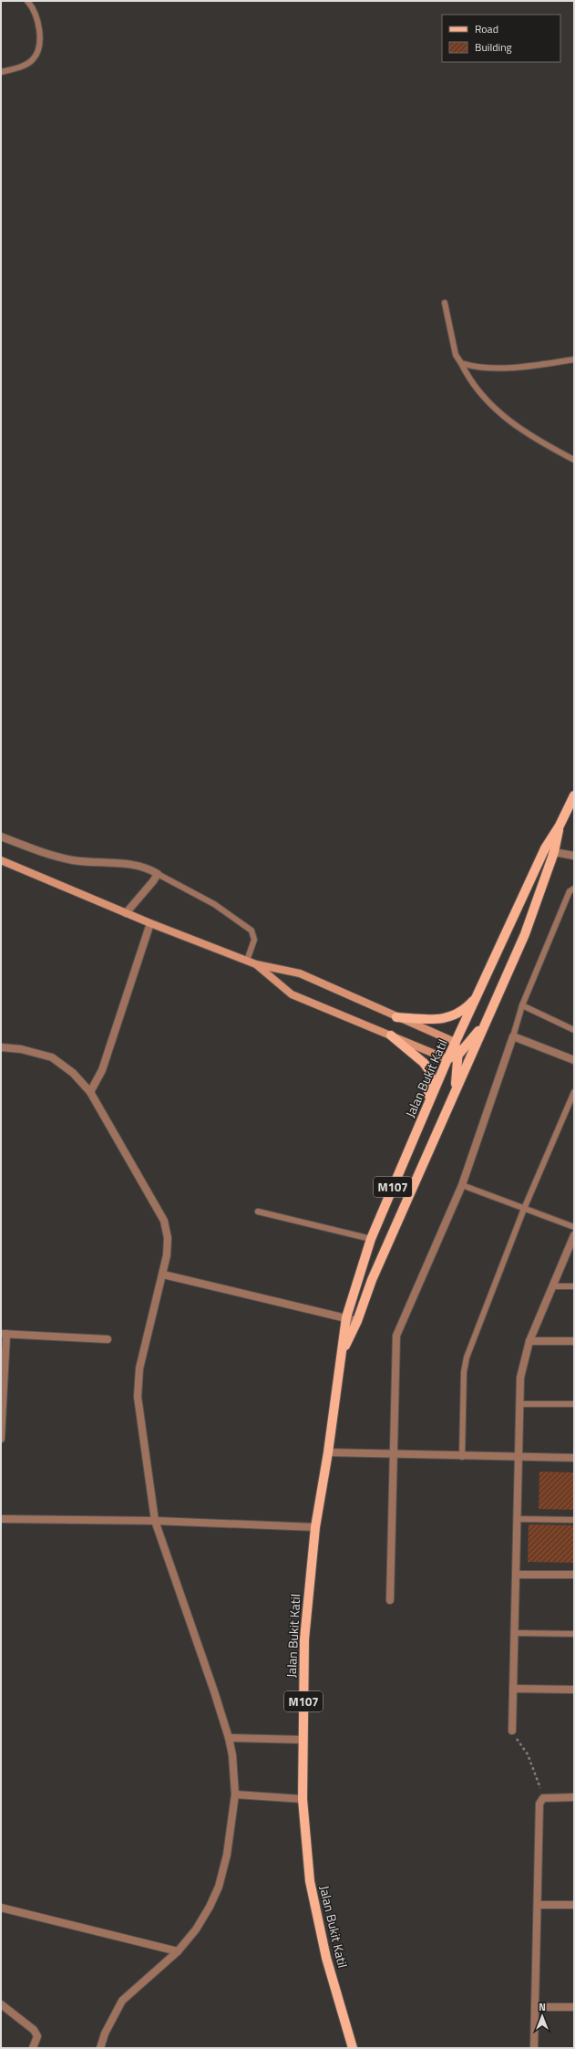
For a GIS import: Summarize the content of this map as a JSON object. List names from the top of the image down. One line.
{"streets":{"main road":["Jalan Bukit Katil","M107"]},"legend":["Road","Building"],"north":"top"}
